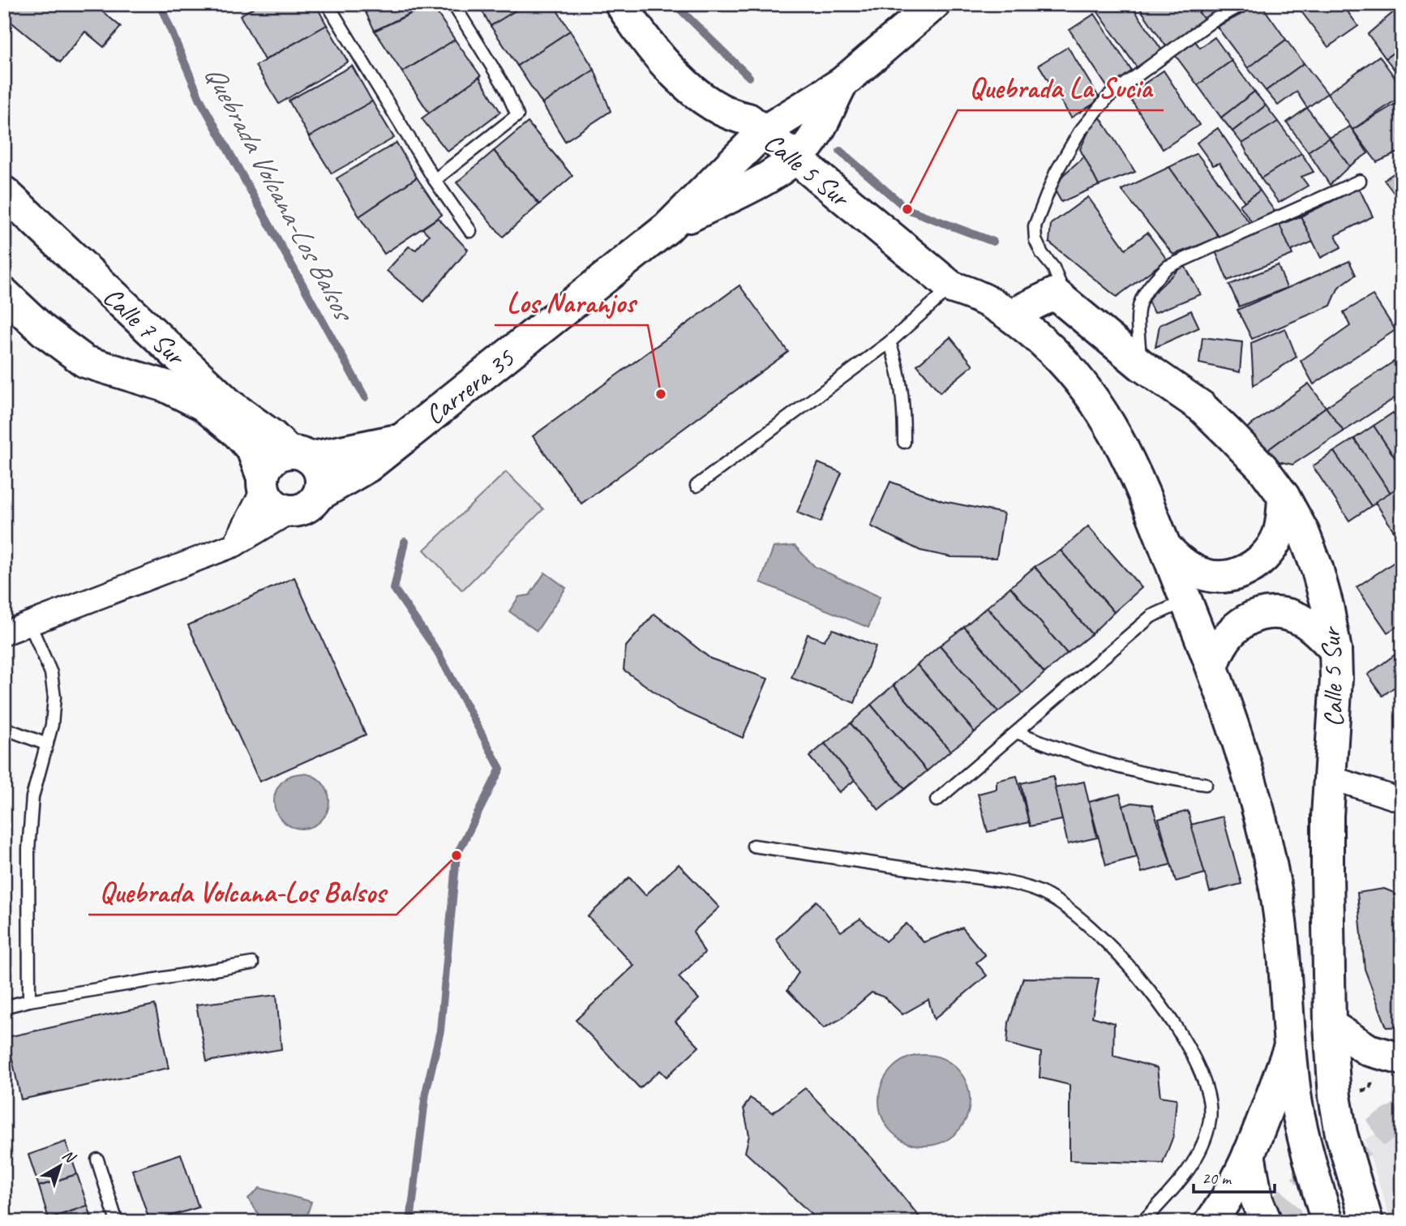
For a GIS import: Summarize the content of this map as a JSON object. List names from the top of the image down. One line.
{"streets":{"street":["Calle 5 Sur","Calle 7 Sur","Carrera 35"]},"crossings":[["Calle 5 Sur","Carrera 35"],["Calle 7 Sur","Carrera 35"]],"water":["Quebrada Volcana-Los Balsos"],"places":["Quebrada La Sucia","Los Naranjos","Quebrada Volcana-Los Balsos"],"scale_bar":"20 m","north":"top right"}
